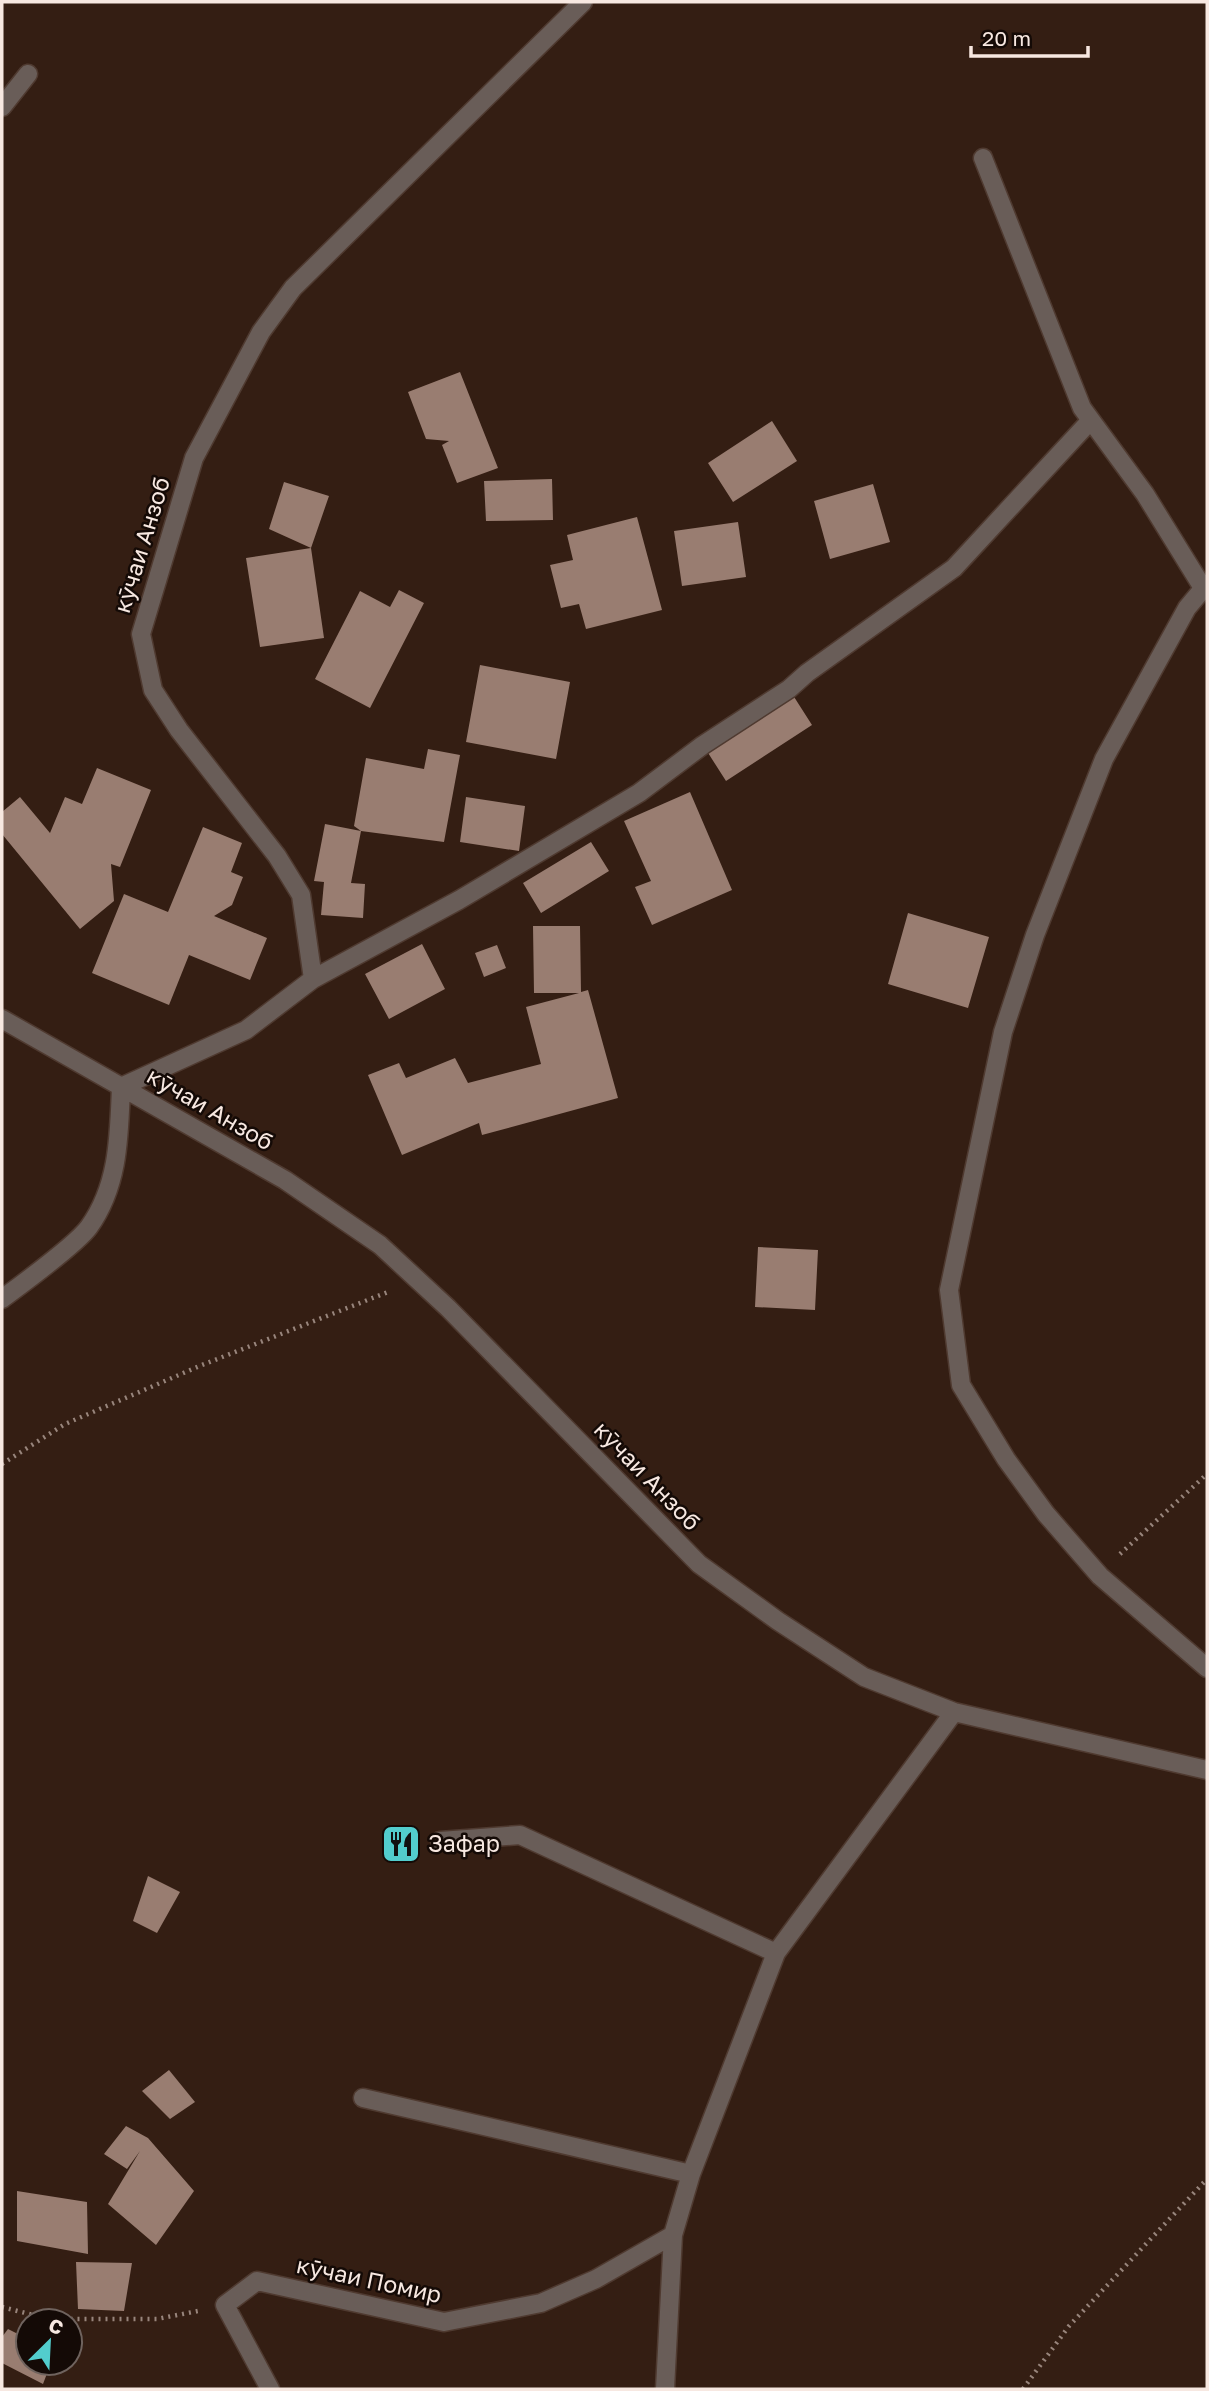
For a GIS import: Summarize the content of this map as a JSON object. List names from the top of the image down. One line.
{"streets":{"street":["кӯчаи Анзоб","кӯчаи Помир"]},"places":{"restaurant":["Зафар"]},"scale_bar":"20 m","north":"top right"}
